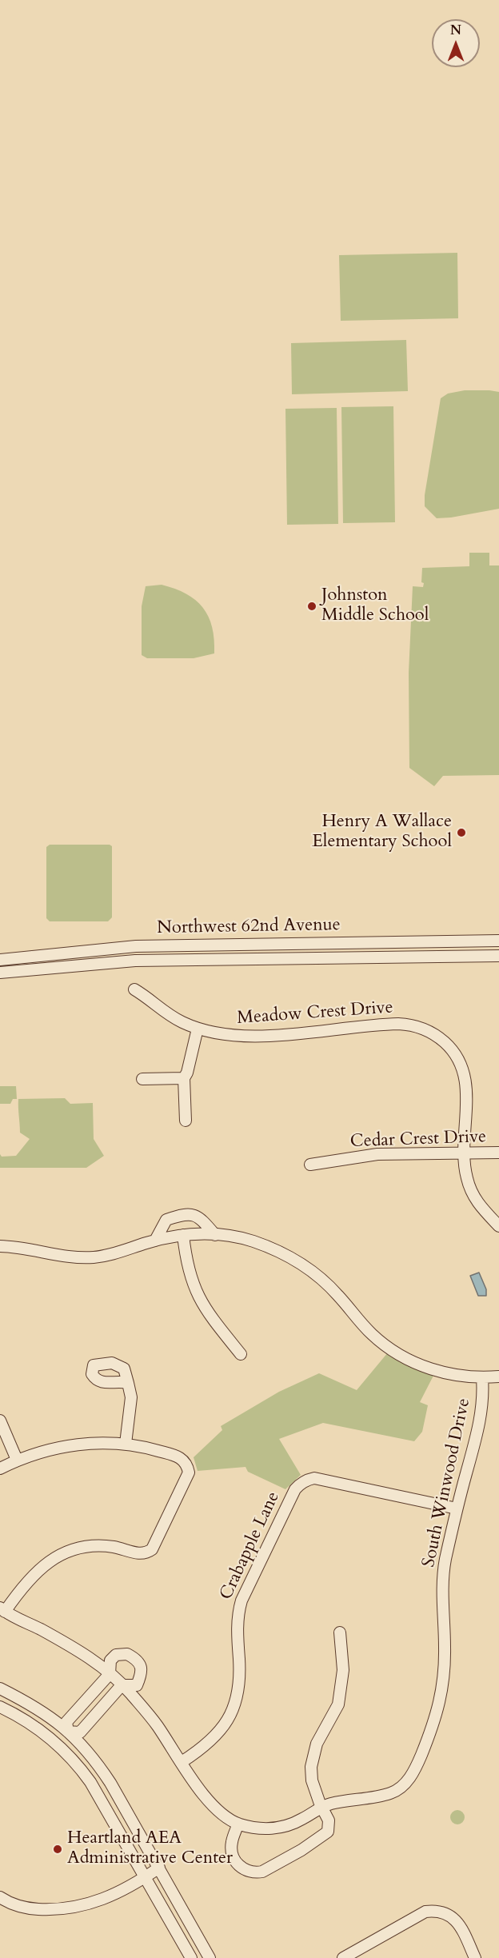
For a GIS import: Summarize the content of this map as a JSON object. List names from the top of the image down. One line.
{"streets":{"street":["Northwest 62nd Avenue","Meadow Crest Drive","Cedar Crest Drive","South Winwood Drive","Crabapple Lane"]},"crossings":[["Meadow Crest Drive","Cedar Crest Drive"],["South Winwood Drive","Crabapple Lane"]],"places":["Johnston Middle School","Henry A Wallace Elementary School","Heartland AEA Administrative Center"],"north":"top"}
